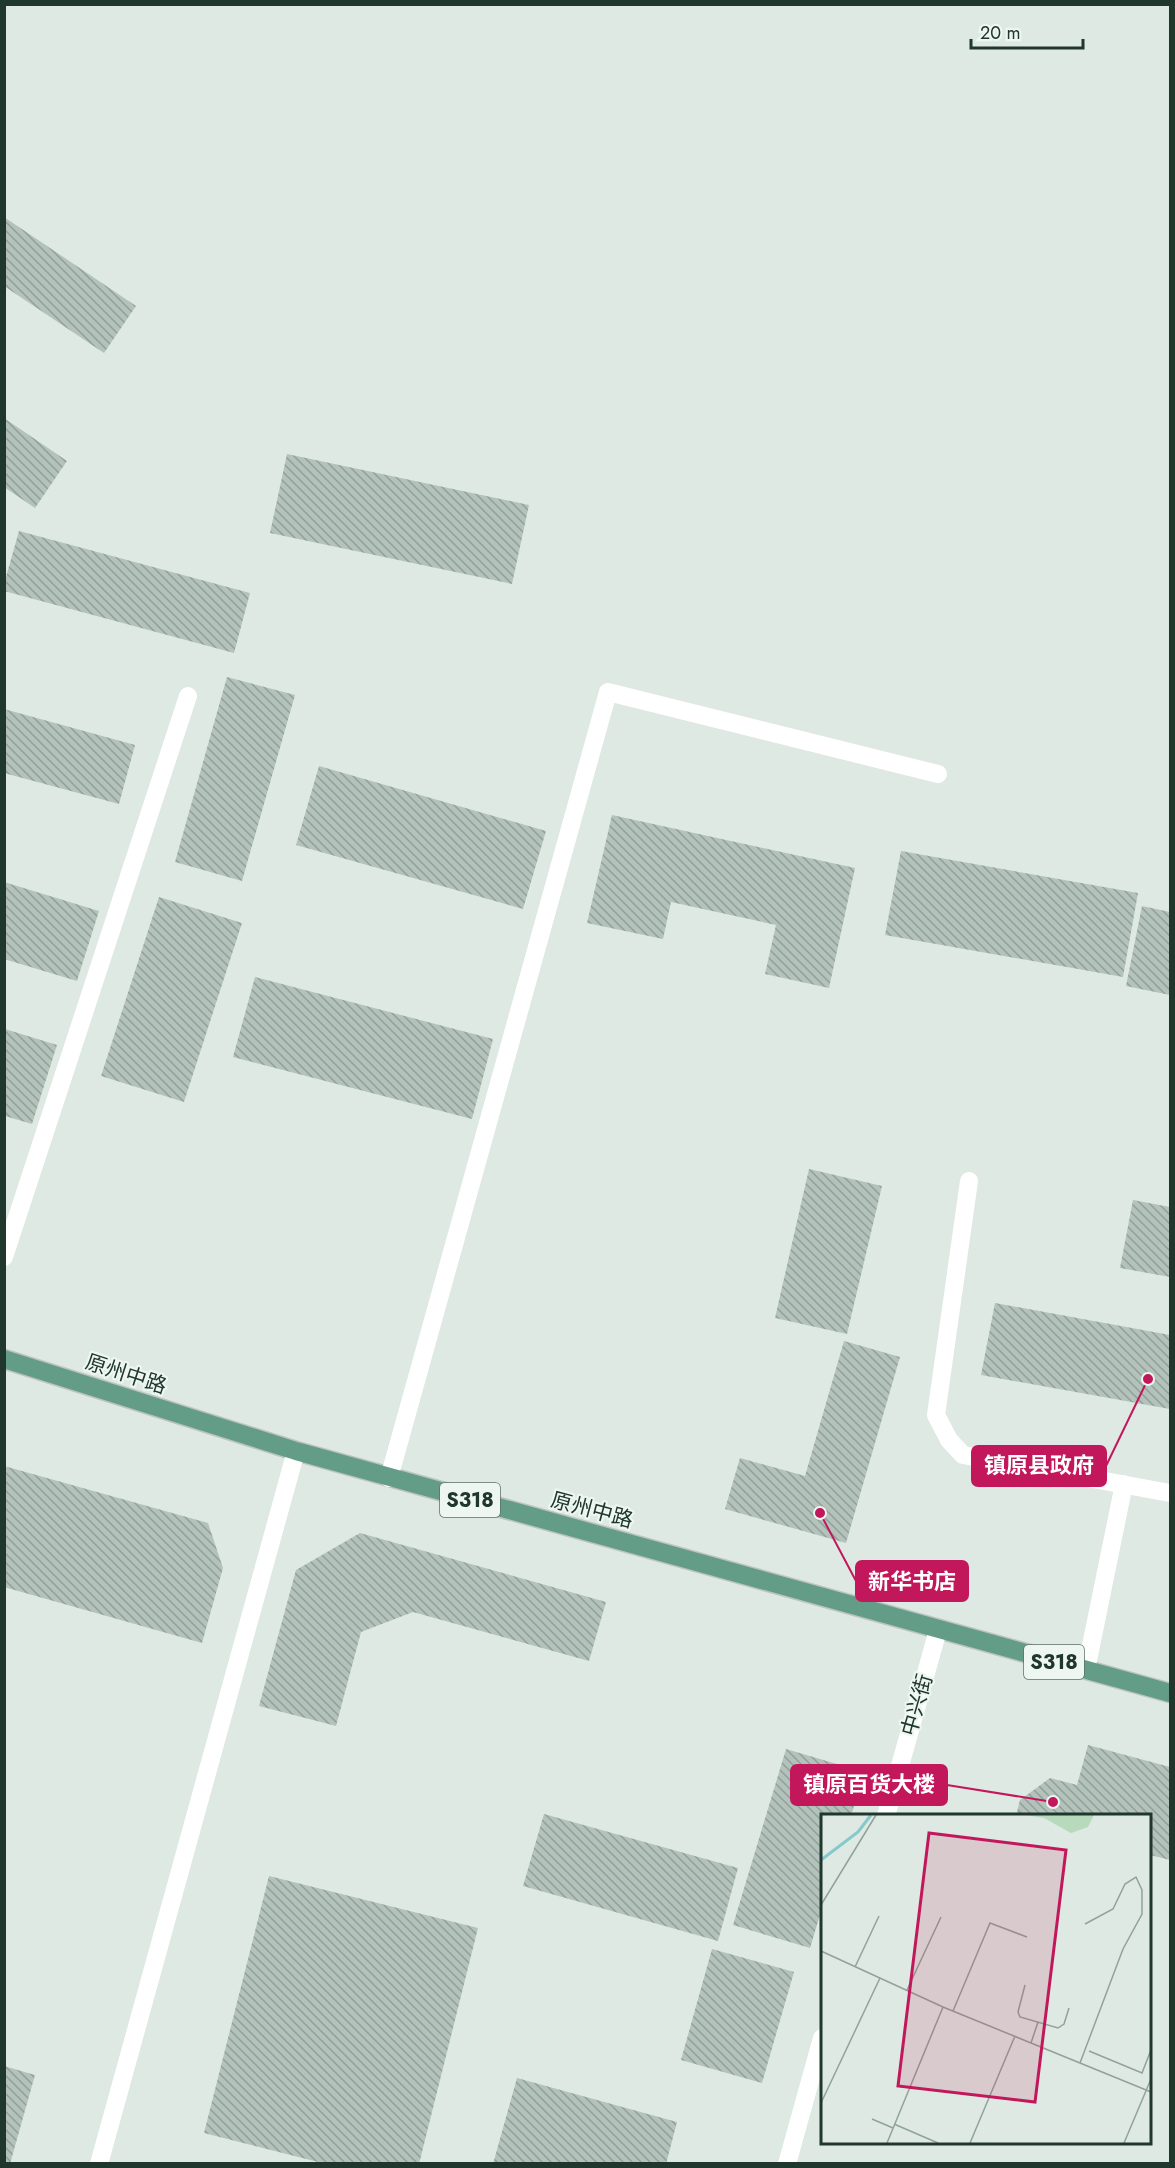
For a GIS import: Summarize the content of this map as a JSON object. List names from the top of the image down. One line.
{"streets":{"main road":["原州中路","S318"],"street":["中兴街"]},"crossings":[["原州中路","中兴街"]],"places":["镇原县政府","新华书店","镇原百货大楼"],"scale_bar":"20 m"}
